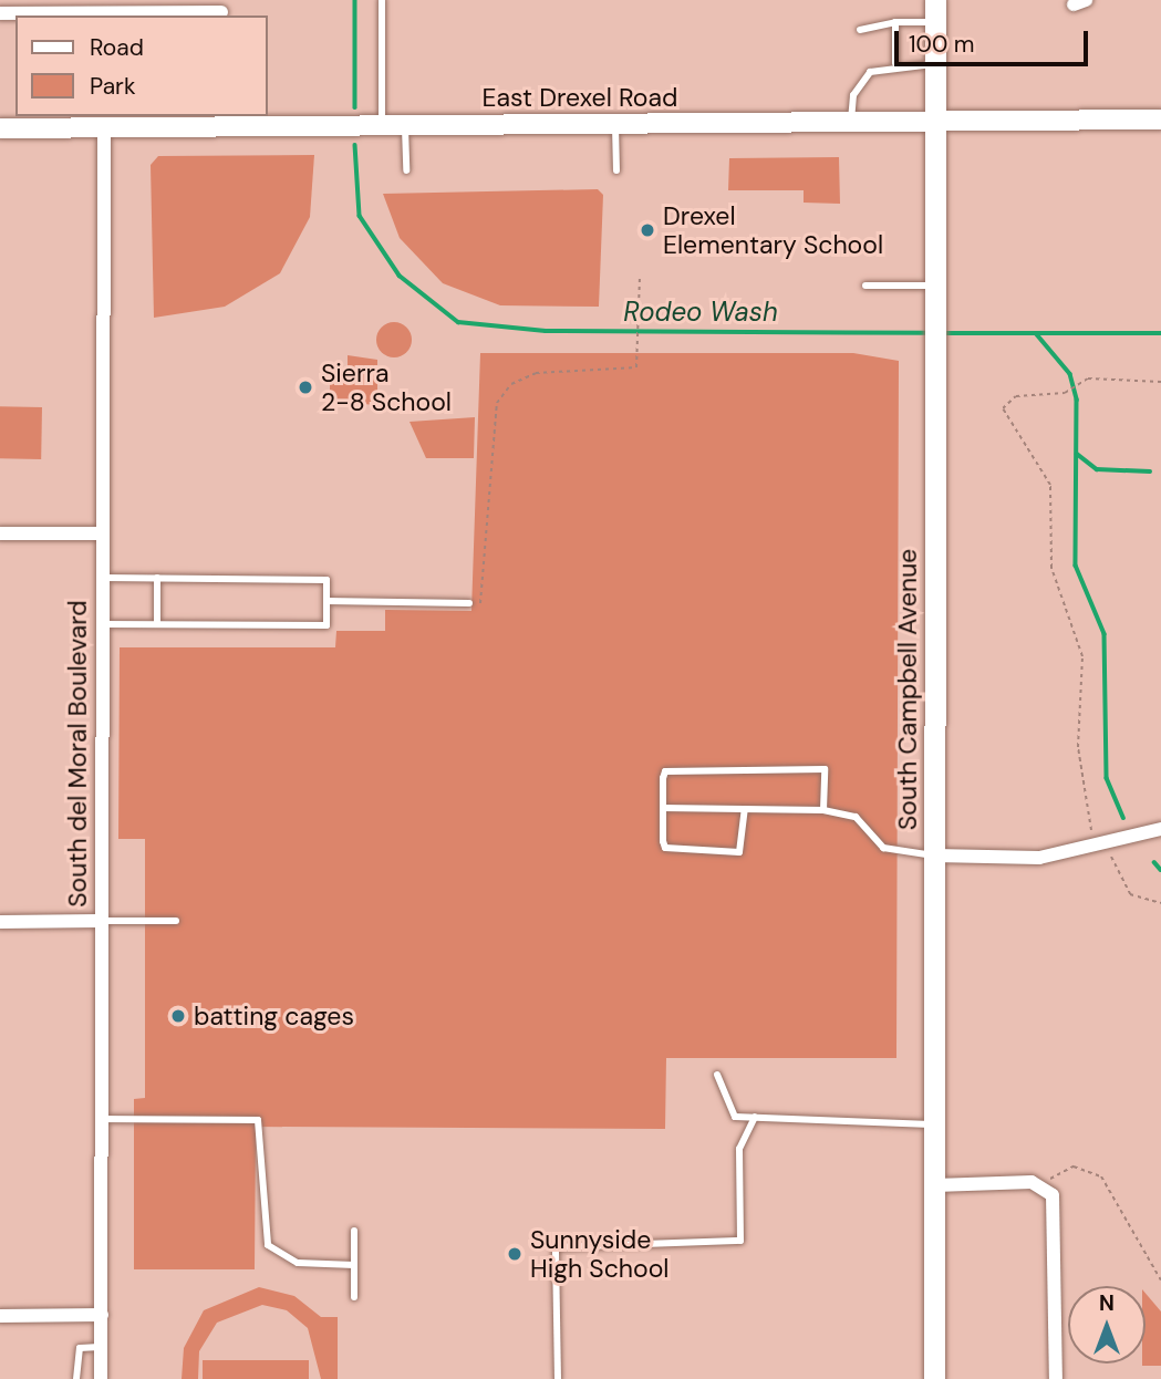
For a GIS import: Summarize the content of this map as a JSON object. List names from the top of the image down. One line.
{"streets":{"main road":["South Campbell Avenue"],"street":["East Drexel Road","South del Moral Boulevard"]},"crossings":[["East Drexel Road","South Campbell Avenue"],["East Drexel Road","South del Moral Boulevard"]],"water":["Rodeo Wash"],"places":["Drexel Elementary School","Sierra 2-8 School","batting cages","Sunnyside High School"],"legend":["Road","Park"],"scale_bar":"100 m","north":"top"}
